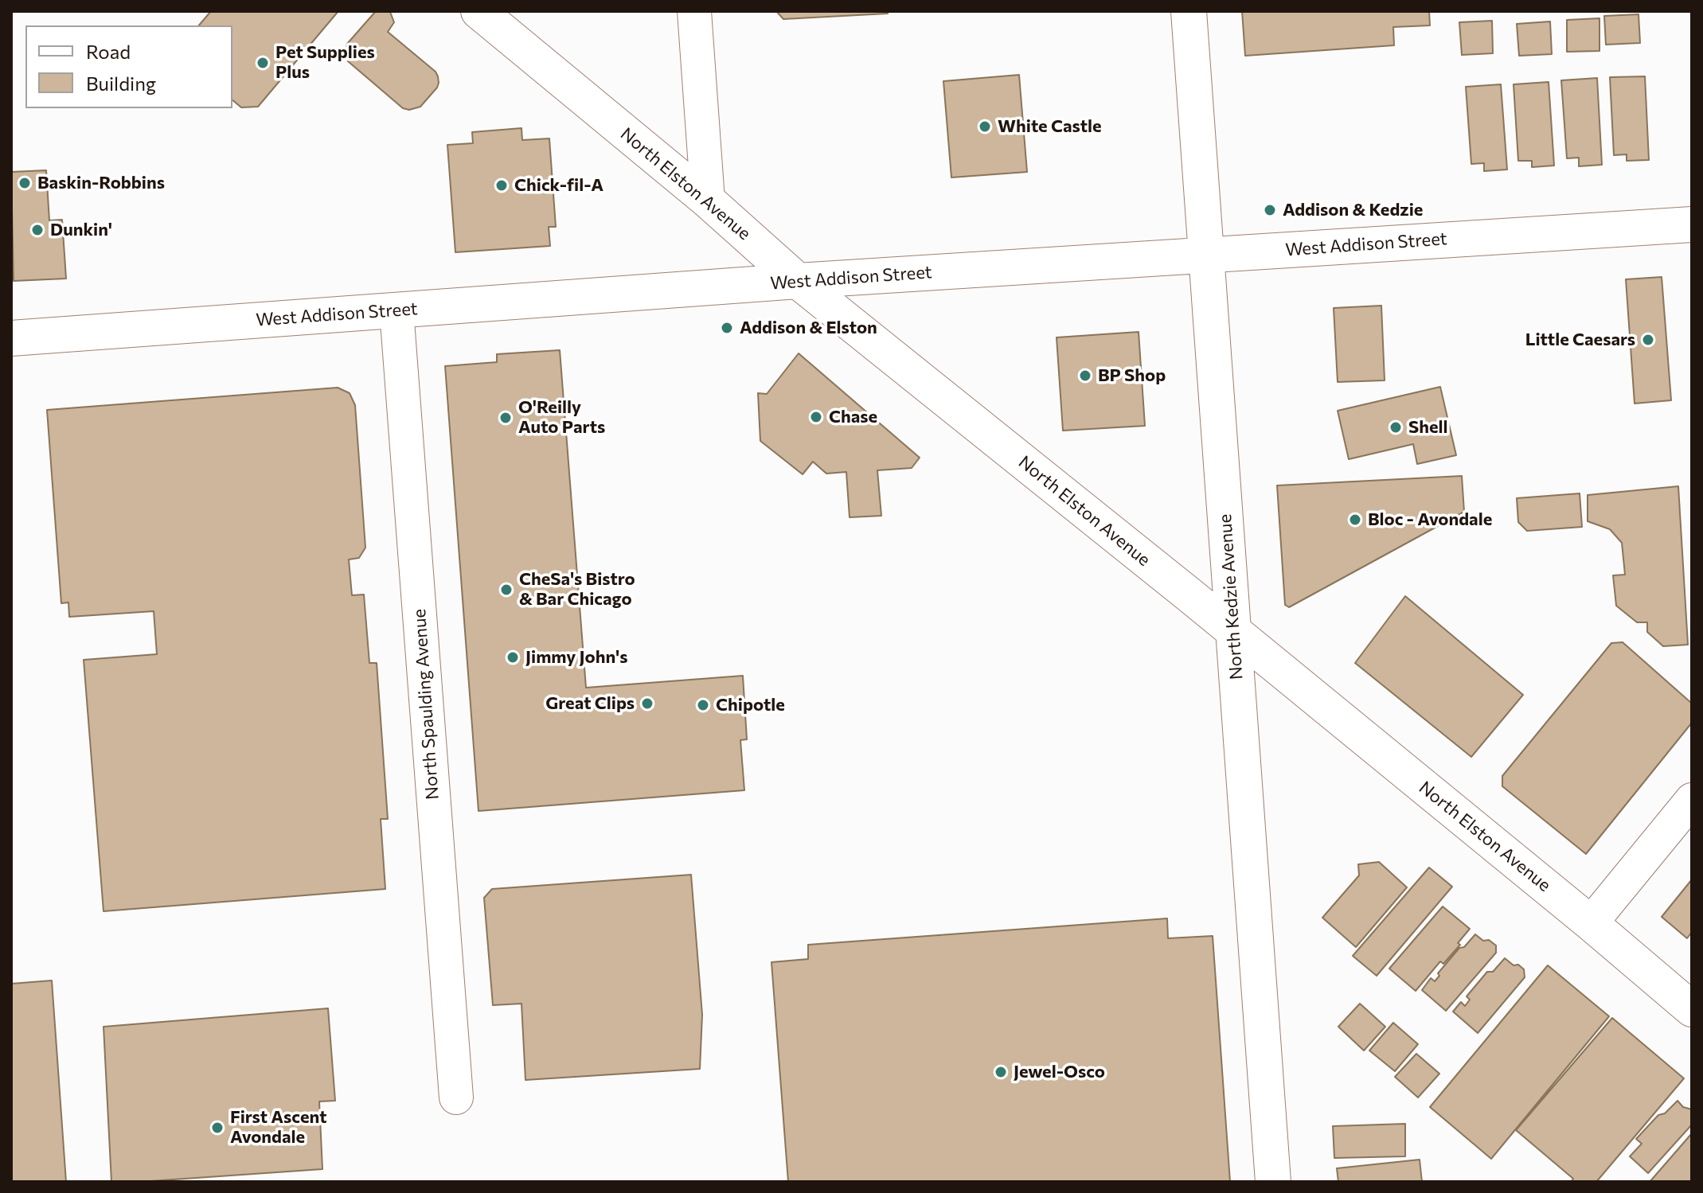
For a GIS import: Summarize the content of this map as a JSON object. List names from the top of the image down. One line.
{"streets":{"main road":["North Elston Avenue","West Addison Street","North Kedzie Avenue"],"street":["North Spaulding Avenue"]},"crossings":[["North Elston Avenue","West Addison Street"],["North Elston Avenue","North Kedzie Avenue"],["West Addison Street","North Kedzie Avenue"],["West Addison Street","North Spaulding Avenue"]],"places":["Pet Supplies Plus","White Castle","Baskin-Robbins","Chick-fil-A","Addison & Kedzie","Dunkin'","Addison & Elston","Little Caesars","BP Shop","Chase","O'Reilly Auto Parts","Shell","Bloc - Avondale","CheSa's Bistro & Bar Chicago","Jimmy John's","Great Clips","Chipotle","Jewel-Osco","First Ascent Avondale"],"legend":["Road","Building"]}
